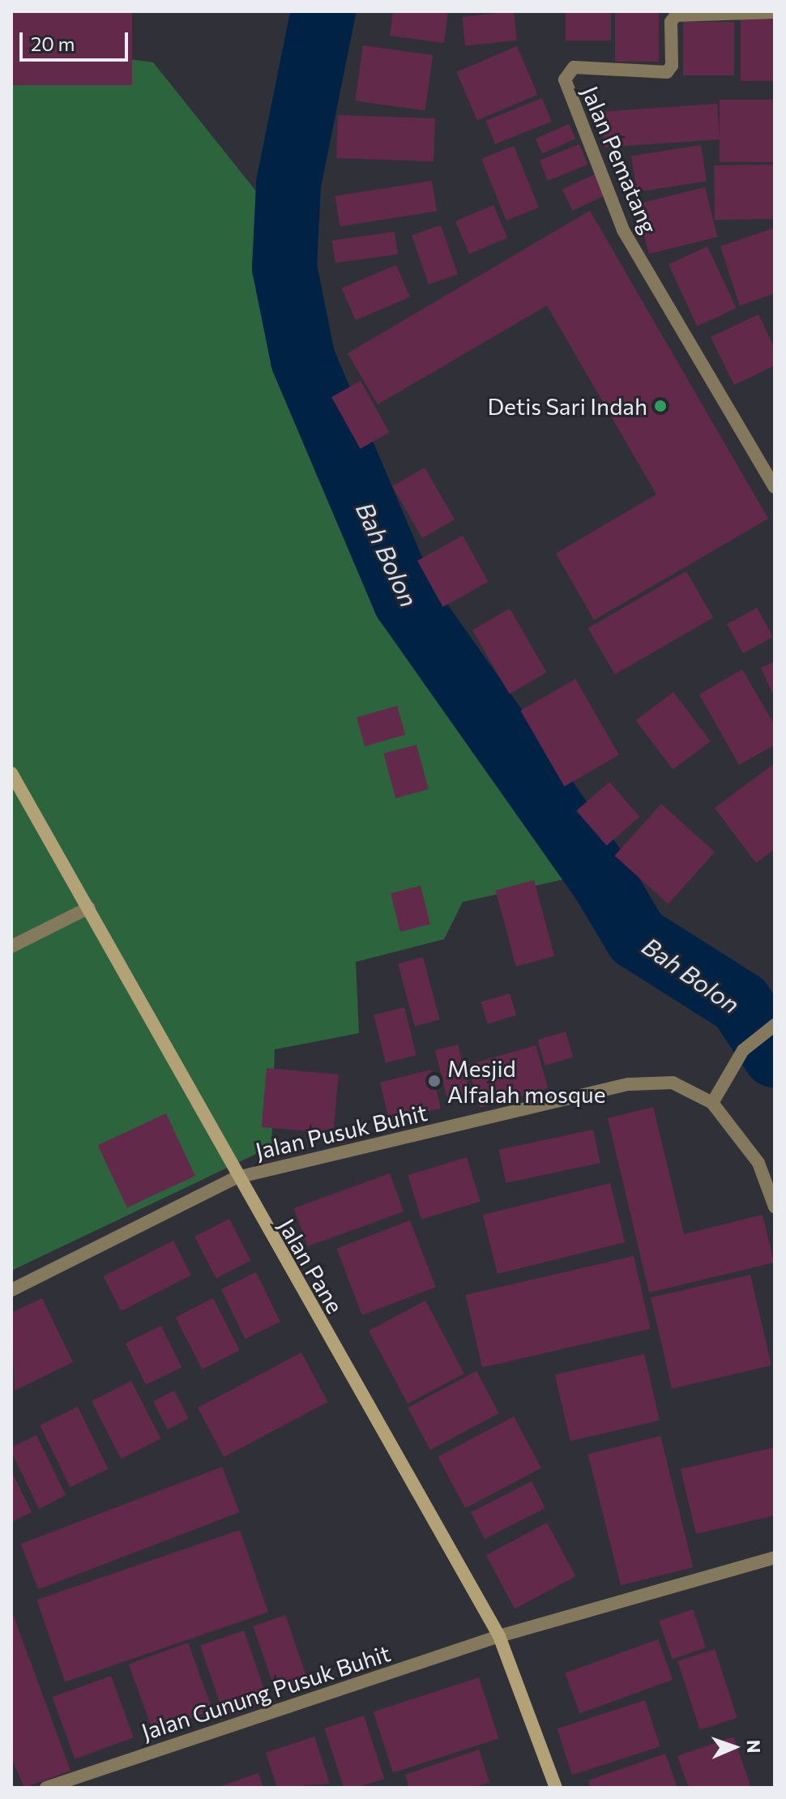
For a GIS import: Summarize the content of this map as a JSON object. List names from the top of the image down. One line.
{"streets":{"street":["Jalan Pematang","Jalan Pusuk Buhit","Jalan Pane","Jalan Gunung Pusuk Buhit"]},"crossings":[["Jalan Pusuk Buhit","Jalan Pane"],["Jalan Pane","Jalan Gunung Pusuk Buhit"]],"water":["Bah Bolon"],"places":["Detis Sari Indah","Mesjid Alfalah mosque"],"scale_bar":"20 m","north":"right"}
